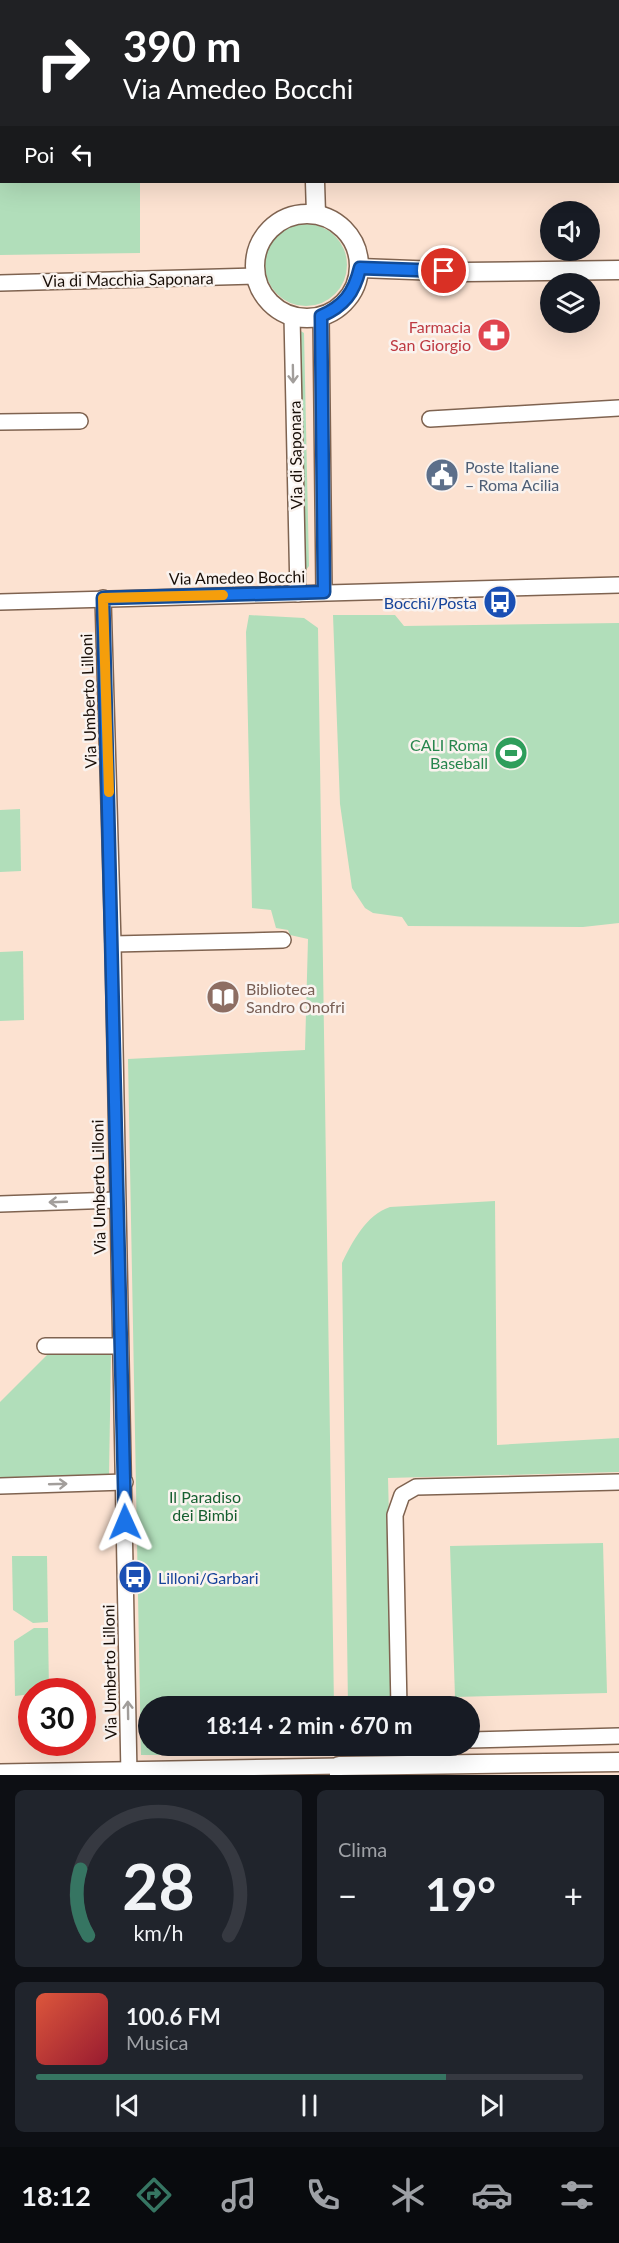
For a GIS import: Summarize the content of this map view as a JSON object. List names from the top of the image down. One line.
{"streets":{"street":["Via di Macchia Saponara","Via di Saponara","Via Amedeo Bocchi","Via Umberto Lilloni"]},"crossings":[["Via di Macchia Saponara","Via di Saponara"],["Via di Saponara","Via Amedeo Bocchi"],["Via Amedeo Bocchi","Via Umberto Lilloni"]],"parks":["Il Paradiso dei Bimbi"],"places":{"pharmacy":["Farmacia San Giorgio"],"public building":["Poste Italiane – Roma Acilia"],"bus stop":["Bocchi/Posta","Lilloni/Garbari"],"sports":["CALI Roma Baseball"],"library":["Biblioteca Sandro Onofri"]},"page":{"turn":["390 m","Via Amedeo Bocchi"],"then":"Poi","limit":"30","trip":"18:14 · 2 min · 670 m","tile":"Clima","heat":["−","19°","+"],"song":["100.6 FM","Musica"],"tabs":"18:12","gauge":["28","km/h"]}}
